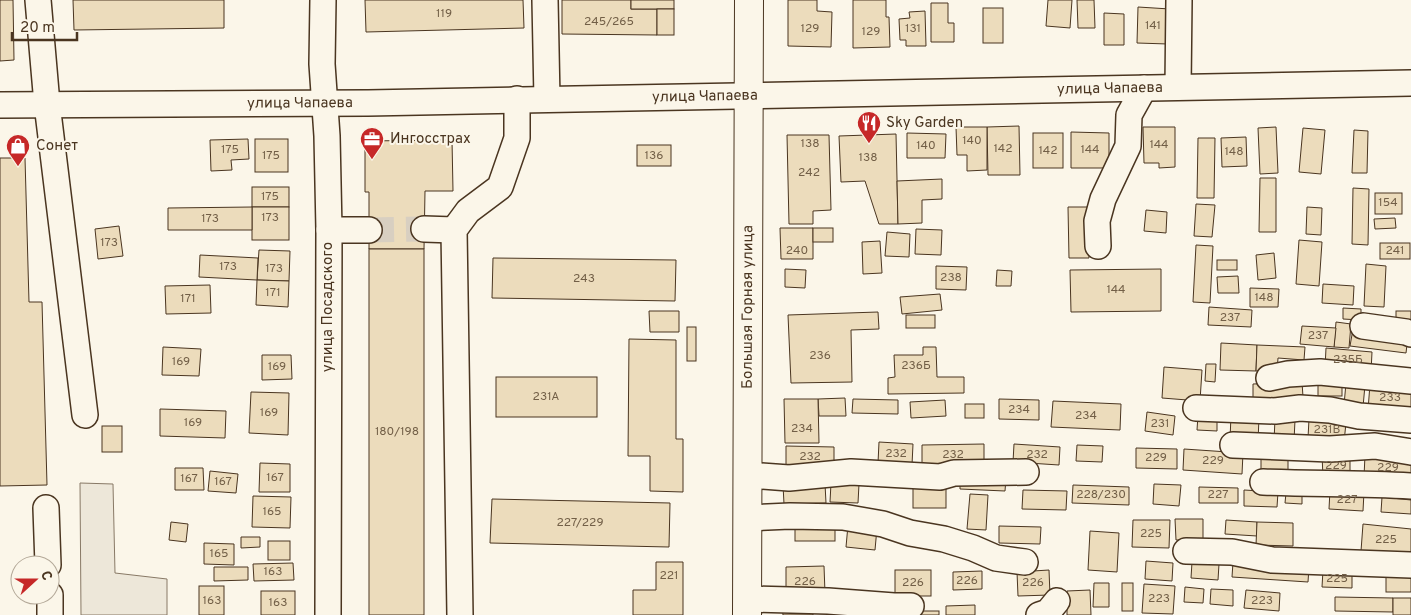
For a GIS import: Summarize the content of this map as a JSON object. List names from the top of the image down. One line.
{"streets":{"main road":["Большая Горная улица"],"street":["улица Чапаева","улица Посадского"]},"crossings":[["улица Чапаева","улица Посадского"],["улица Чапаева","Большая Горная улица"]],"places":{"restaurant":["Sky Garden"],"office":["Ингосстрах"],"shop":["Сонет"]},"house_numbers":["119","245/265","141","129","131","129","140","138","144","140","142","175","144","142","148","175","136","138","242","175","154","173","173","173","240","241","173","173","238","243","144","171","148","171","237","237","236","235Б","169","236Б","169","231А","233","234","169","234","169","231","234","231В","180/198","232","232","232","232","229","229","229","229","167","167","167","228/230","227","227","165","227/229","225","225","165","163","221","225","226","226","226","226","223","163","223","163"],"scale_bar":"20 m","north":"right"}
